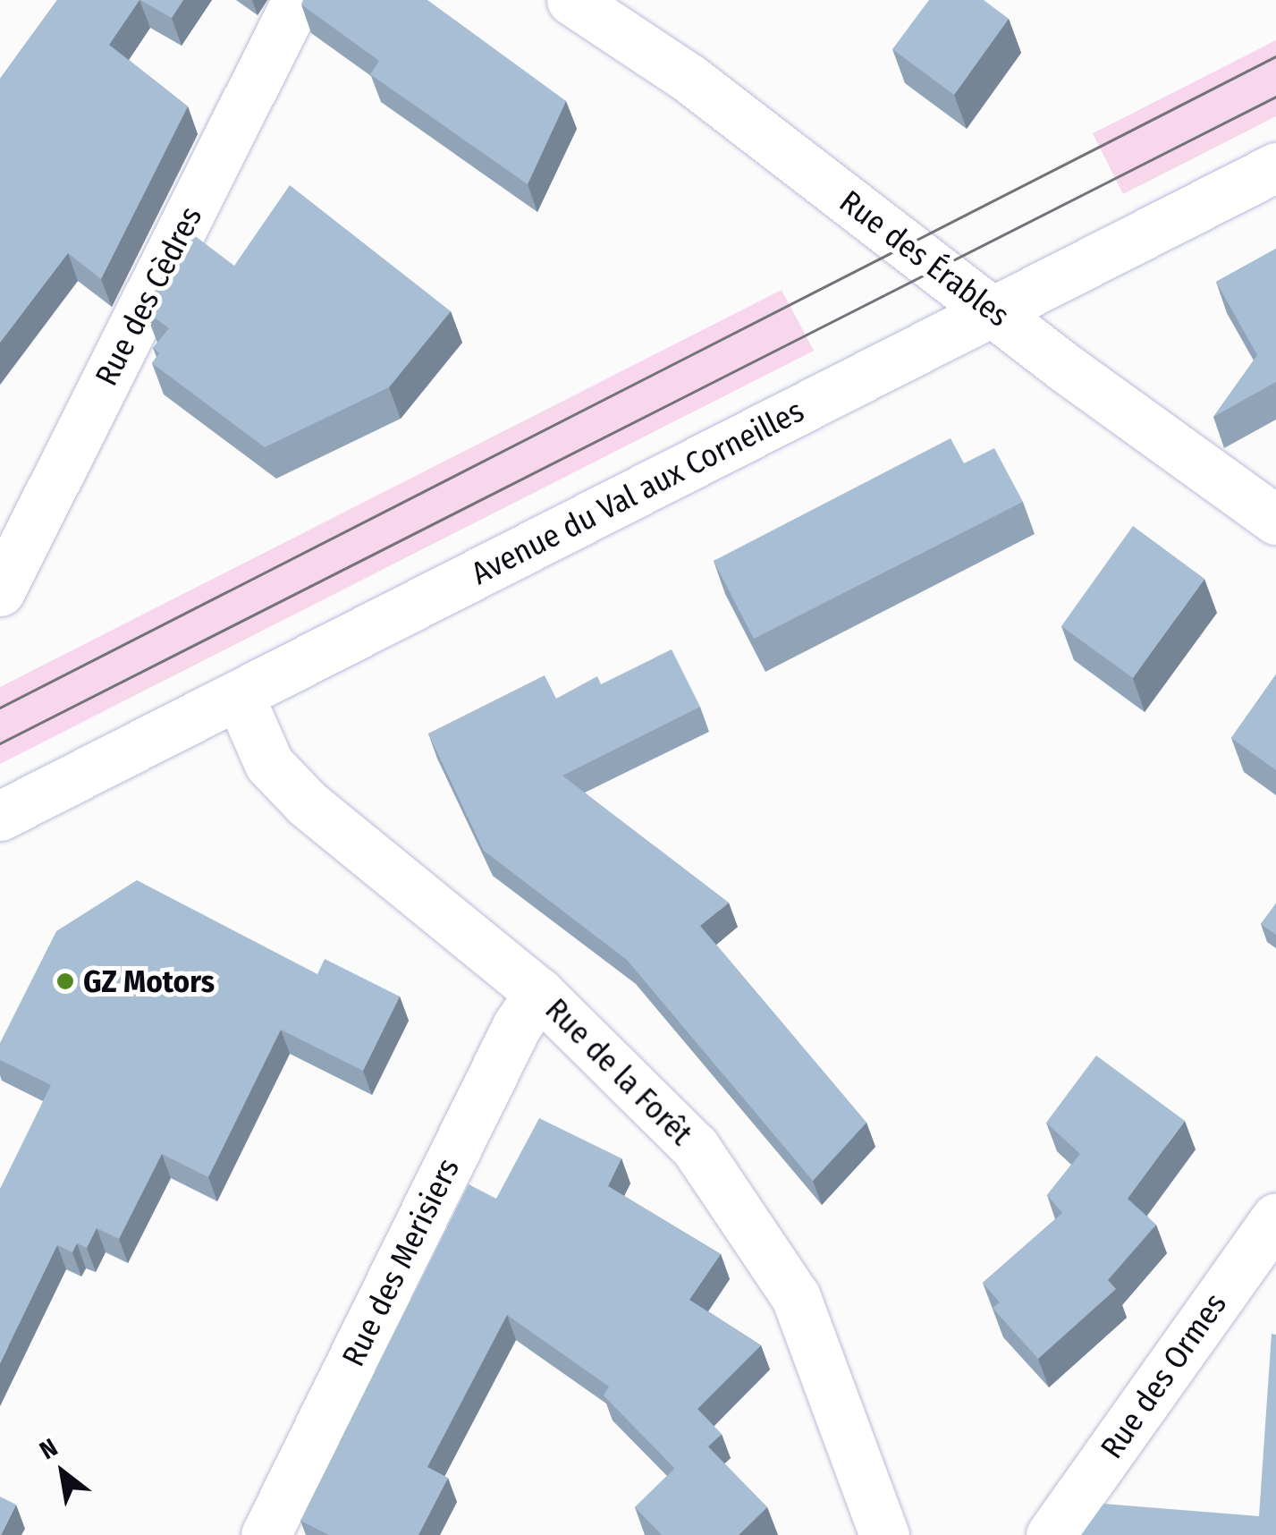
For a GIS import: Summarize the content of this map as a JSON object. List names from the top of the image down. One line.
{"streets":{"street":["Rue des Érables","Rue des Cèdres","Avenue du Val aux Corneilles","Rue de la Forêt","Rue des Merisiers","Rue des Ormes"]},"crossings":[["Rue des Érables","Avenue du Val aux Corneilles"],["Avenue du Val aux Corneilles","Rue de la Forêt"],["Rue de la Forêt","Rue des Merisiers"]],"places":["GZ Motors"],"north":"top left"}
